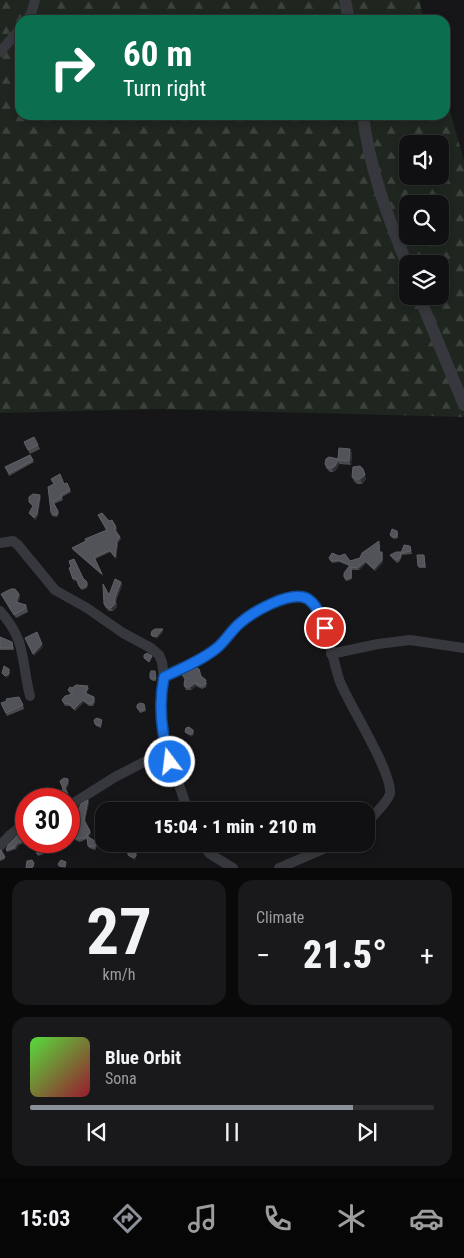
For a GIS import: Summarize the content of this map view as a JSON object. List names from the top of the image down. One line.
{"page":{"turn":["60 m","Turn right"],"limit":"30","trip":"15:04 · 1 min · 210 m","tile":[["27","km/h"],"Climate"],"heat":["−","21.5°","+"],"song":["Blue Orbit","Sona"],"tabs":"15:03"}}
